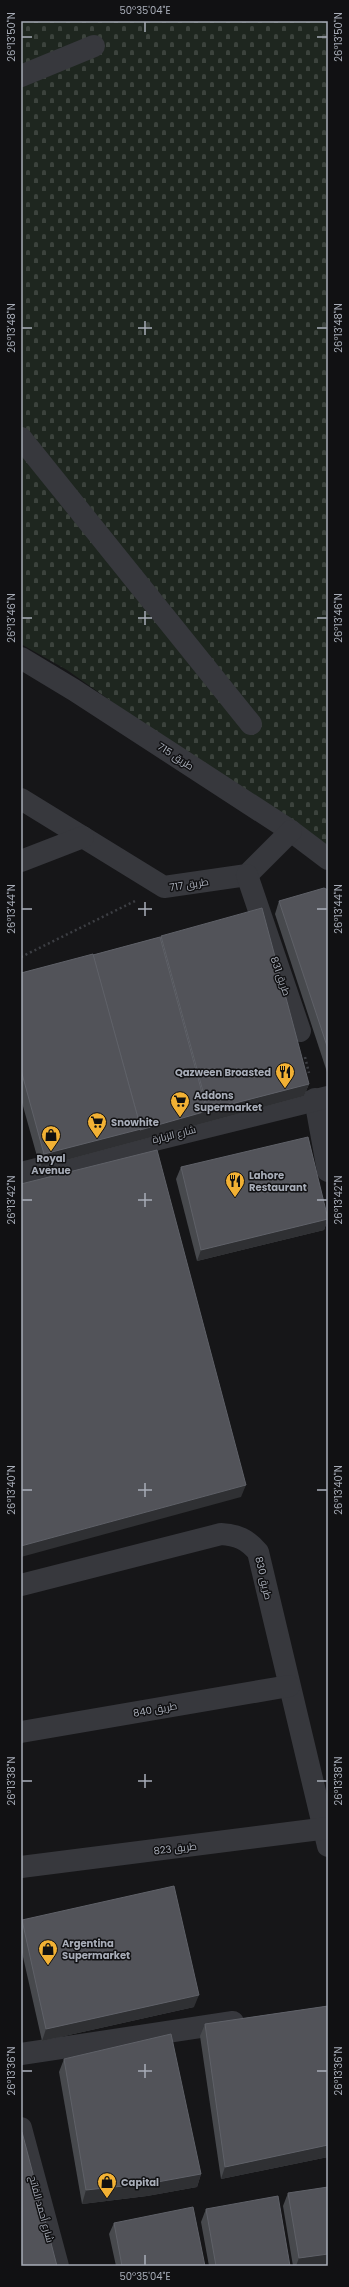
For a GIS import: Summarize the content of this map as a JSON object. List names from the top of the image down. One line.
{"streets":{"street":["طريق 715","طريق 717","طريق 831","شارع الزبارة","طريق 830","طريق 840","طريق 823","شارع أحمد الفاتح"]},"crossings":[["طريق 717","طريق 831"],["طريق 830","طريق 840"],["طريق 830","طريق 823"]],"places":{"restaurant":["Qazween Broasted","Lahore Restaurant"],"supermarket":["Addons Supermarket","Snowhite"],"shop":["Royal Avenue","Argentina Supermarket","Capital"]},"coordinates":["50°35'04\"E","26°13'50\"N","26°13'48\"N","26°13'46\"N","26°13'44\"N","26°13'42\"N","26°13'40\"N","26°13'38\"N","26°13'36\"N"]}
